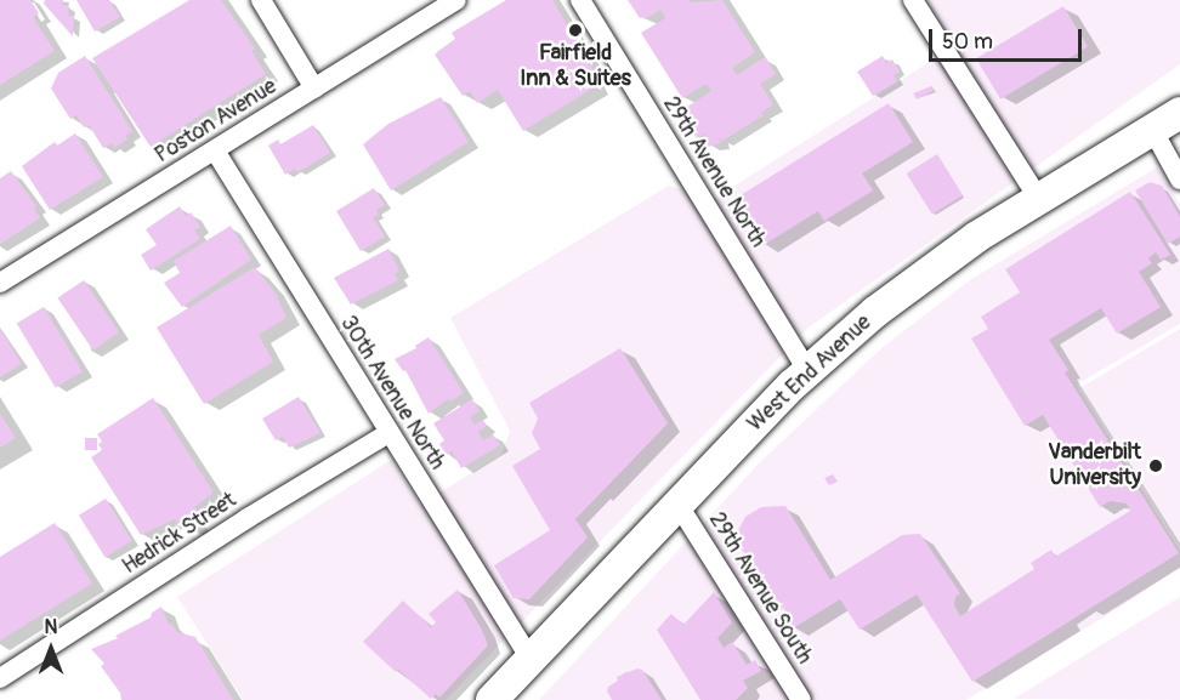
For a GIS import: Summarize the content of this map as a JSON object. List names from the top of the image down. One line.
{"streets":{"main road":["West End Avenue"],"street":["Poston Avenue","29th Avenue North","30th Avenue North","Hedrick Street","29th Avenue South"]},"crossings":[["Poston Avenue","30th Avenue North"],["29th Avenue North","West End Avenue"],["West End Avenue","30th Avenue North"],["West End Avenue","29th Avenue South"],["30th Avenue North","Hedrick Street"]],"places":["Fairfield Inn & Suites","Vanderbilt University"],"scale_bar":"50 m","north":"top"}
